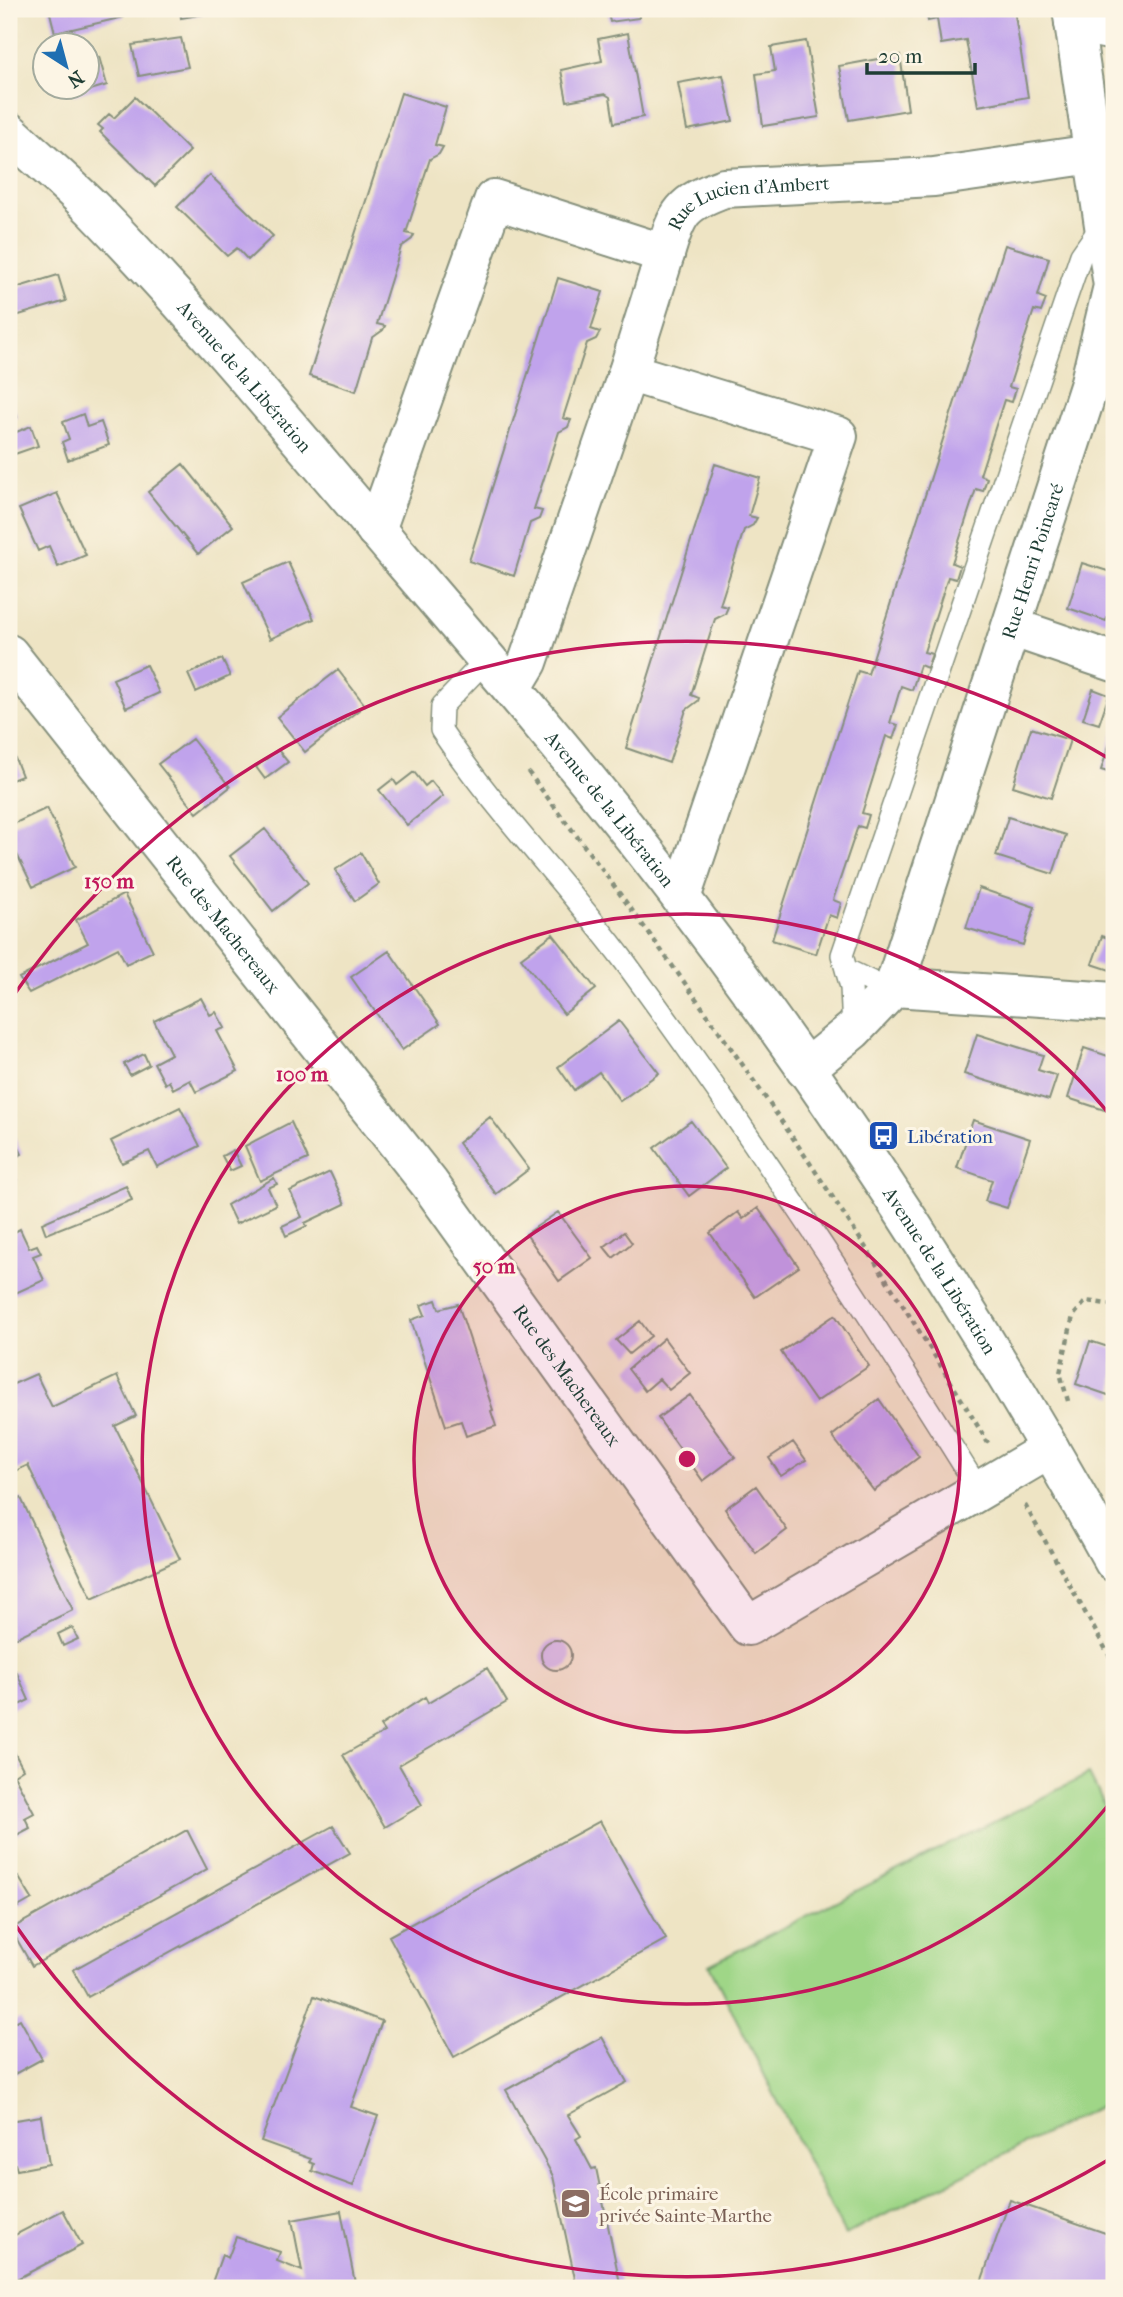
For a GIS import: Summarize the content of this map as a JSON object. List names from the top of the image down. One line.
{"streets":{"street":["Rue Lucien d'Ambert","Avenue de la Libération","Rue Henri Poincaré","Rue des Machereaux"]},"crossings":[["Rue Lucien d'Ambert","Avenue de la Libération"],["Rue Lucien d'Ambert","Rue Henri Poincaré"],["Avenue de la Libération","Rue Henri Poincaré"],["Avenue de la Libération","Rue des Machereaux"]],"places":{"bus stop":["Libération"],"school or university":["École primaire privée Sainte-Marthe"]},"scale_bar":"20 m","north":"bottom right","rings":["150 m","100 m","50 m"]}
